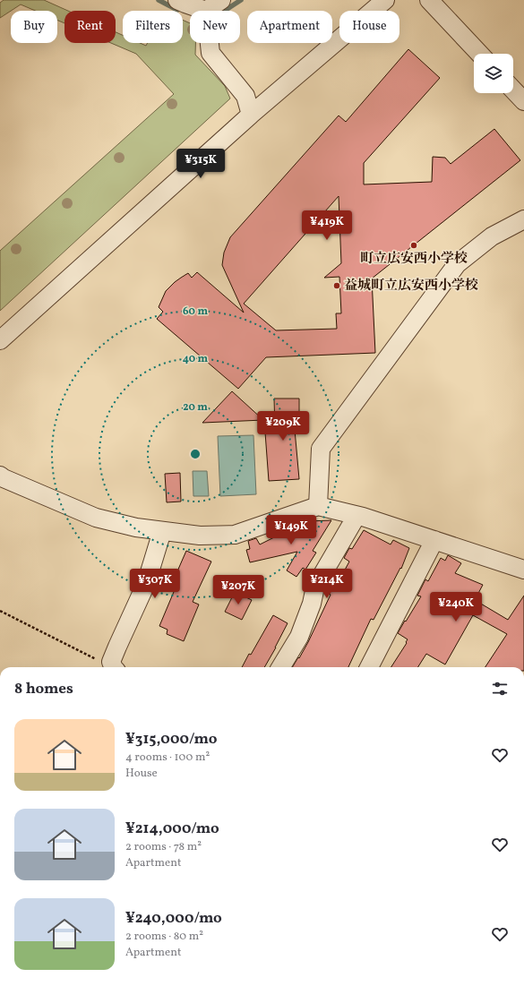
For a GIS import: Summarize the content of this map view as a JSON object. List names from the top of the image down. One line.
{"places":["町立広安西小学校","益城町立広安西小学校"],"page":{"chip":["Buy","Rent","Filters","New","Apartment","House"],"price":["¥315K","¥419K","¥209K","¥149K","¥307K","¥214K","¥207K","¥240K"],"heading":"8 homes","list":[{"name":"¥315,000/mo","note":"4 rooms · 100 m² · House"},{"name":"¥214,000/mo","note":"2 rooms · 78 m² · Apartment"},{"name":"¥240,000/mo","note":"2 rooms · 80 m² · Apartment"}]},"rings":["60 m","40 m","20 m"]}
